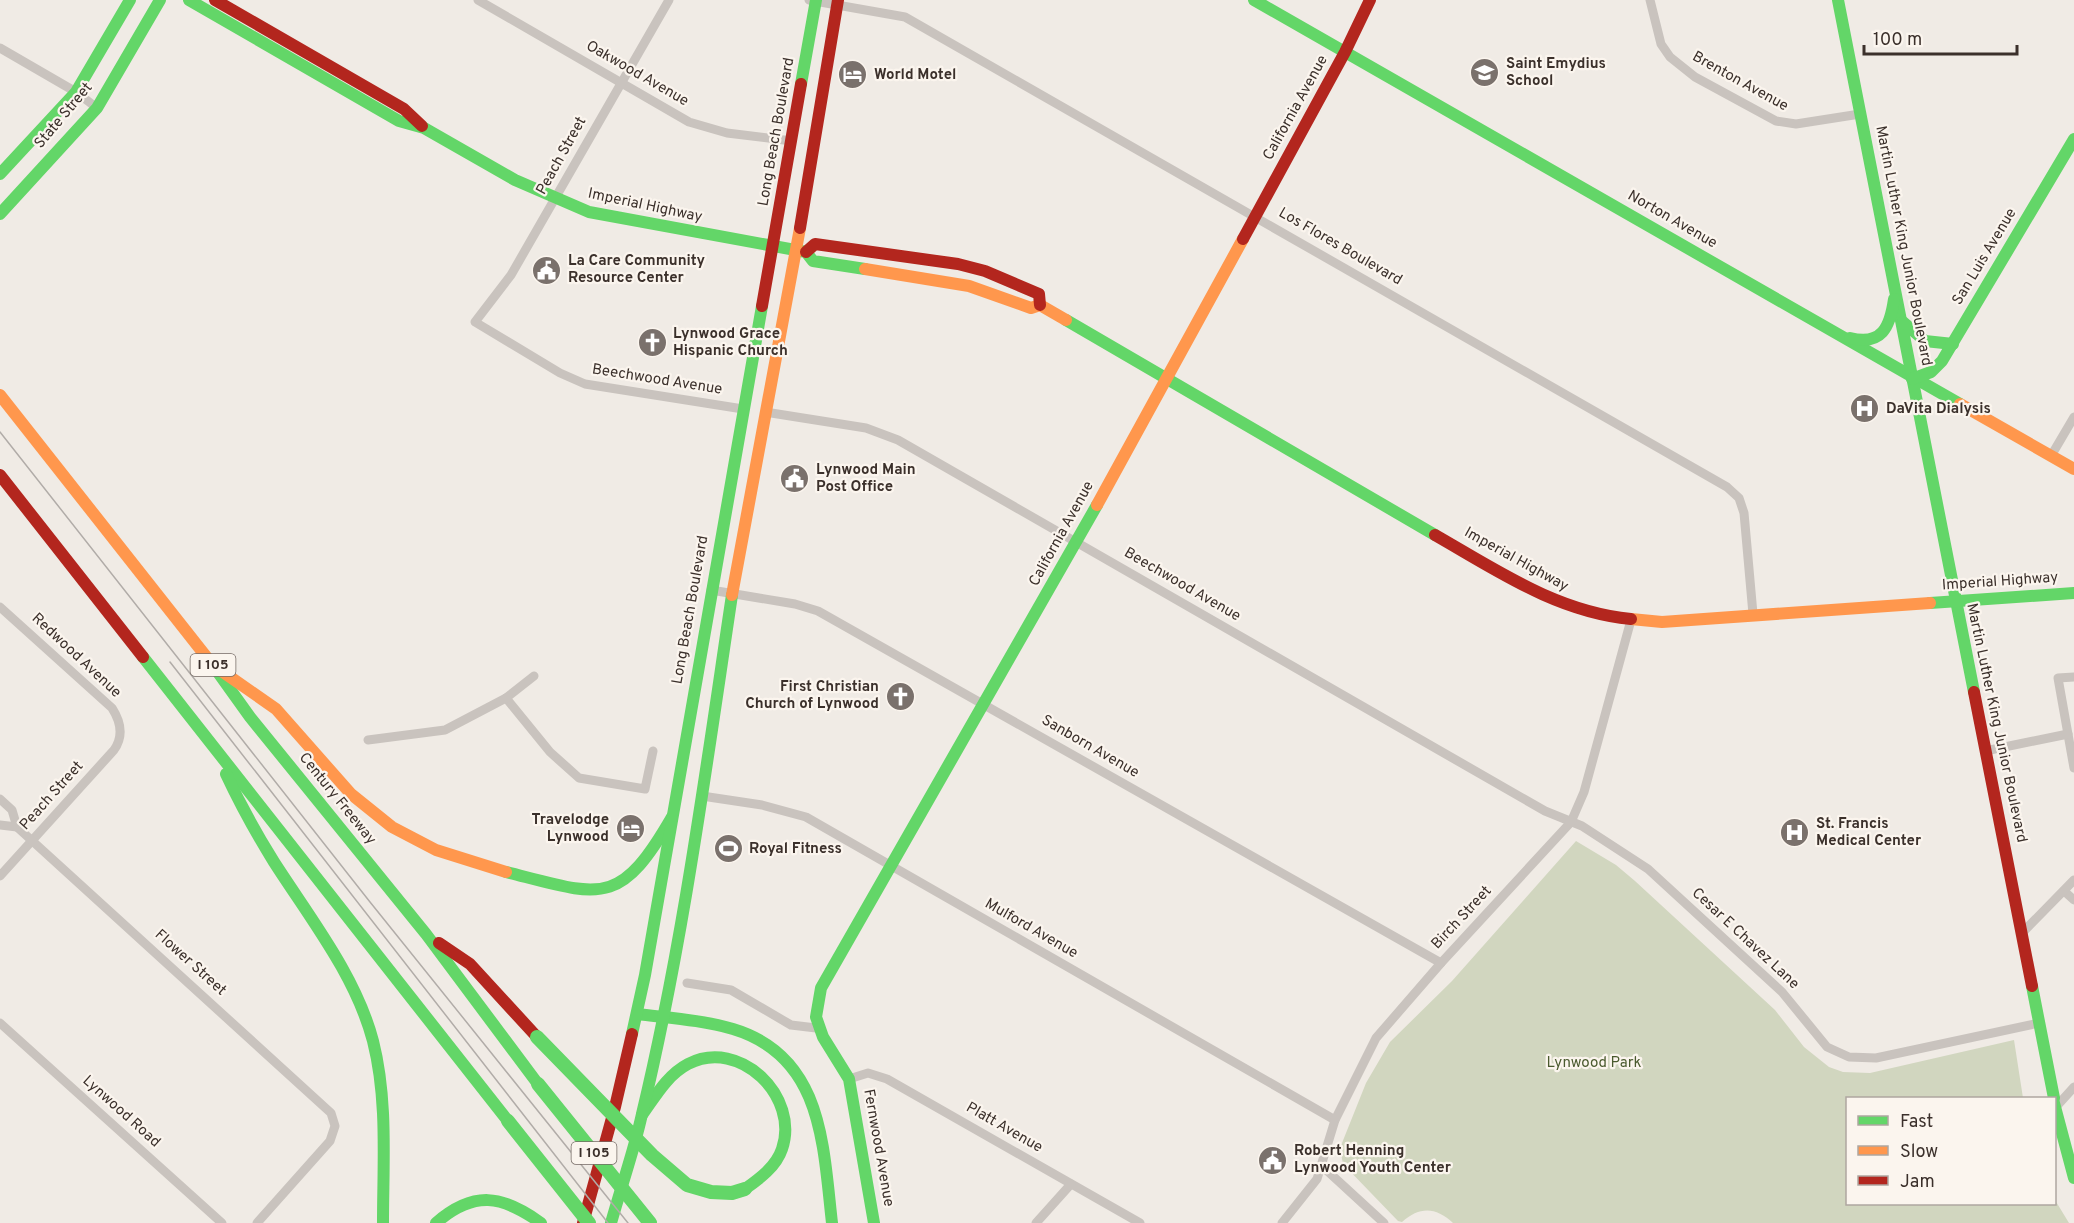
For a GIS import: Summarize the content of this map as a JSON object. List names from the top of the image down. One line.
{"streets":{"main road":["California Avenue","State Street","Long Beach Boulevard","Imperial Highway","Norton Avenue","Martin Luther King Junior Boulevard","San Luis Avenue","I 105","Century Freeway","Fernwood Avenue"],"street":["Oakwood Avenue","Brenton Avenue","Peach Street","Los Flores Boulevard","Beechwood Avenue","Redwood Avenue","Sanborn Avenue","Birch Street","Mulford Avenue","Cesar E Chavez Lane","Flower Street","Lynwood Road","Platt Avenue"]},"crossings":[["Oakwood Avenue","Long Beach Boulevard"],["Oakwood Avenue","Peach Street"],["Brenton Avenue","Martin Luther King Junior Boulevard"],["California Avenue","Imperial Highway"],["California Avenue","Norton Avenue"],["California Avenue","Los Flores Boulevard"],["California Avenue","Beechwood Avenue"],["California Avenue","Sanborn Avenue"],["California Avenue","Mulford Avenue"],["Long Beach Boulevard","Imperial Highway"],["Long Beach Boulevard","Los Flores Boulevard"],["Long Beach Boulevard","Beechwood Avenue"],["Long Beach Boulevard","Sanborn Avenue"],["Peach Street","Imperial Highway"],["Peach Street","Beechwood Avenue"],["Peach Street","Redwood Avenue"],["Peach Street","Flower Street"],["Imperial Highway","Martin Luther King Junior Boulevard"],["Imperial Highway","Los Flores Boulevard"],["Imperial Highway","Birch Street"],["Norton Avenue","Martin Luther King Junior Boulevard"],["Norton Avenue","San Luis Avenue"],["Martin Luther King Junior Boulevard","San Luis Avenue"],["Martin Luther King Junior Boulevard","Cesar E Chavez Lane"],["Beechwood Avenue","Birch Street"],["Beechwood Avenue","Cesar E Chavez Lane"],["Sanborn Avenue","Birch Street"],["Birch Street","Mulford Avenue"],["Birch Street","Cesar E Chavez Lane"],["Platt Avenue","Fernwood Avenue"]],"parks":["Lynwood Park"],"places":{"school or university":["Saint Emydius School"],"hotel":["World Motel","Travelodge Lynwood"],"public building":["La Care Community Resource Center","Lynwood Main Post Office","Robert Henning Lynwood Youth Center"],"church":["Lynwood Grace Hispanic Church","First Christian Church of Lynwood"],"hospital":["DaVita Dialysis","St. Francis Medical Center"],"sports":["Royal Fitness"]},"legend":["Fast","Slow","Jam"],"scale_bar":"100 m"}
